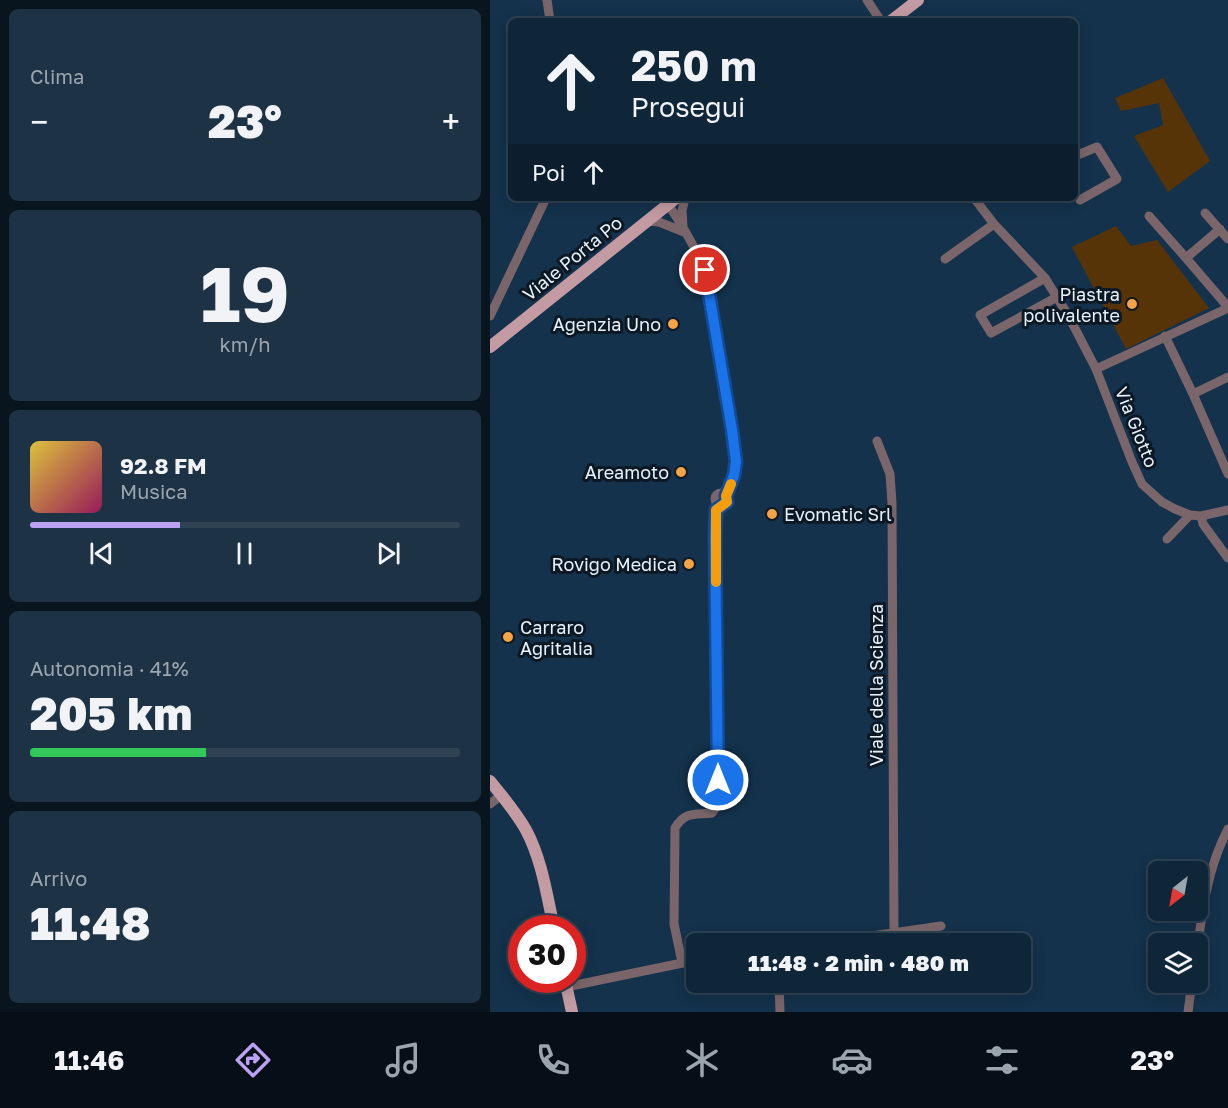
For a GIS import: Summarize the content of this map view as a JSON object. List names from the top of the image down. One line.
{"streets":{"main road":["Viale Porta Po"],"street":["Via Giotto","Viale della Scienza"]},"places":["Piastra polivalente","Agenzia Uno","Areamoto","Evomatic Srl","Rovigo Medica","Carraro Agritalia"],"north":"bottom left","page":{"tile":["Clima",["19","km/h"],["Autonomia · 41%","205 km"],["Arrivo","11:48"]],"turn":["250 m","Prosegui"],"heat":["−","23°","+"],"then":"Poi","song":["92.8 FM","Musica"],"limit":"30","trip":"11:48 · 2 min · 480 m","tabs":["11:46","23°"]}}
